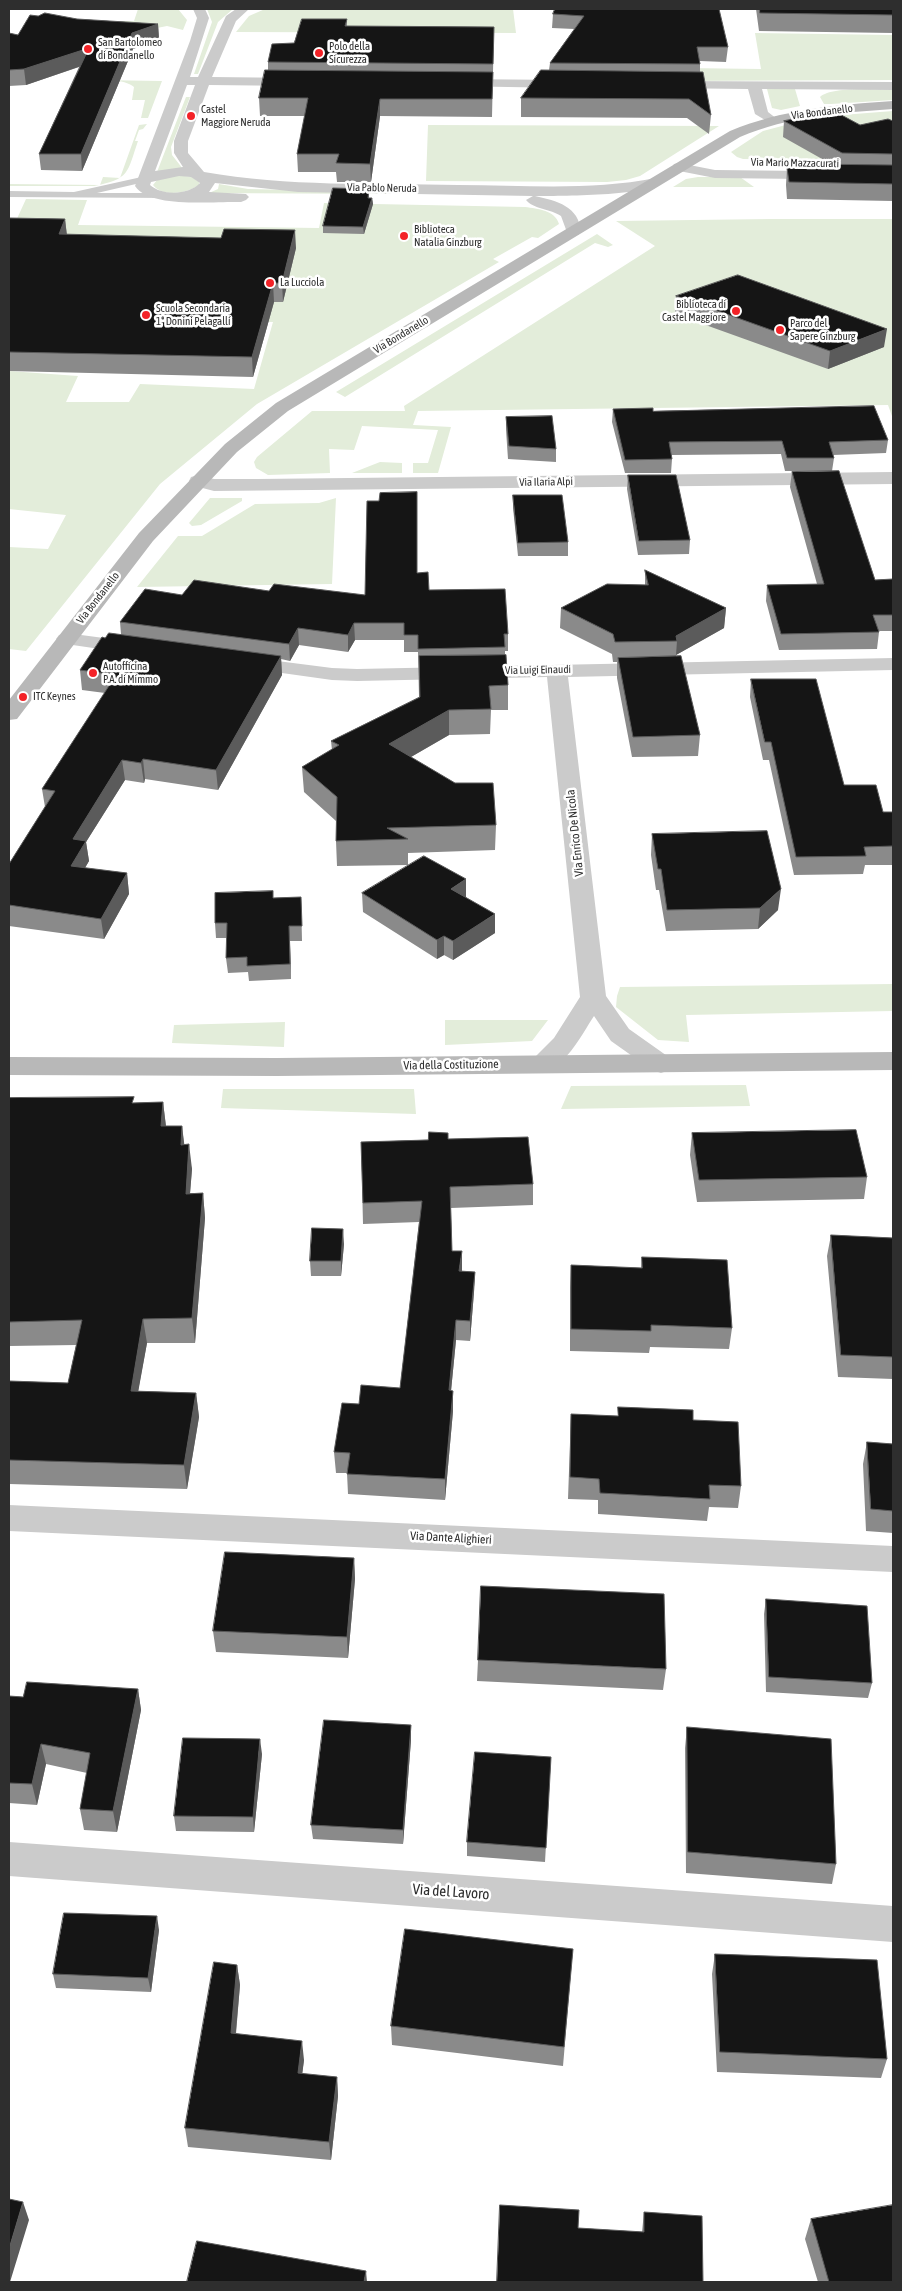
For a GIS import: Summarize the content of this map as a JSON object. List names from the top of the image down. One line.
{"streets":{"street":["Via Bondanello","Via Mario Mazzacurati","Via Pablo Neruda","Via Ilaria Alpi","Via Luigi Einaudi","Via Enrico De Nicola","Via della Costituzione","Via Dante Alighieri","Via del Lavoro"]},"crossings":[["Via Bondanello","Via Mario Mazzacurati"],["Via Bondanello","Via Pablo Neruda"],["Via Bondanello","Via Ilaria Alpi"],["Via Luigi Einaudi","Via Enrico De Nicola"],["Via Enrico De Nicola","Via della Costituzione"]],"places":["San Bartolomeo di Bondanello","Polo della Sicurezza","Castel Maggiore Neruda","Biblioteca Natalia Ginzburg","La Lucciola","Biblioteca di Castel Maggiore","Scuola Secondaria 1° Donini Pelagalli","Parco del Sapere Ginzburg","Autofficina P.A. di Mimmo","ITC Keynes"]}
